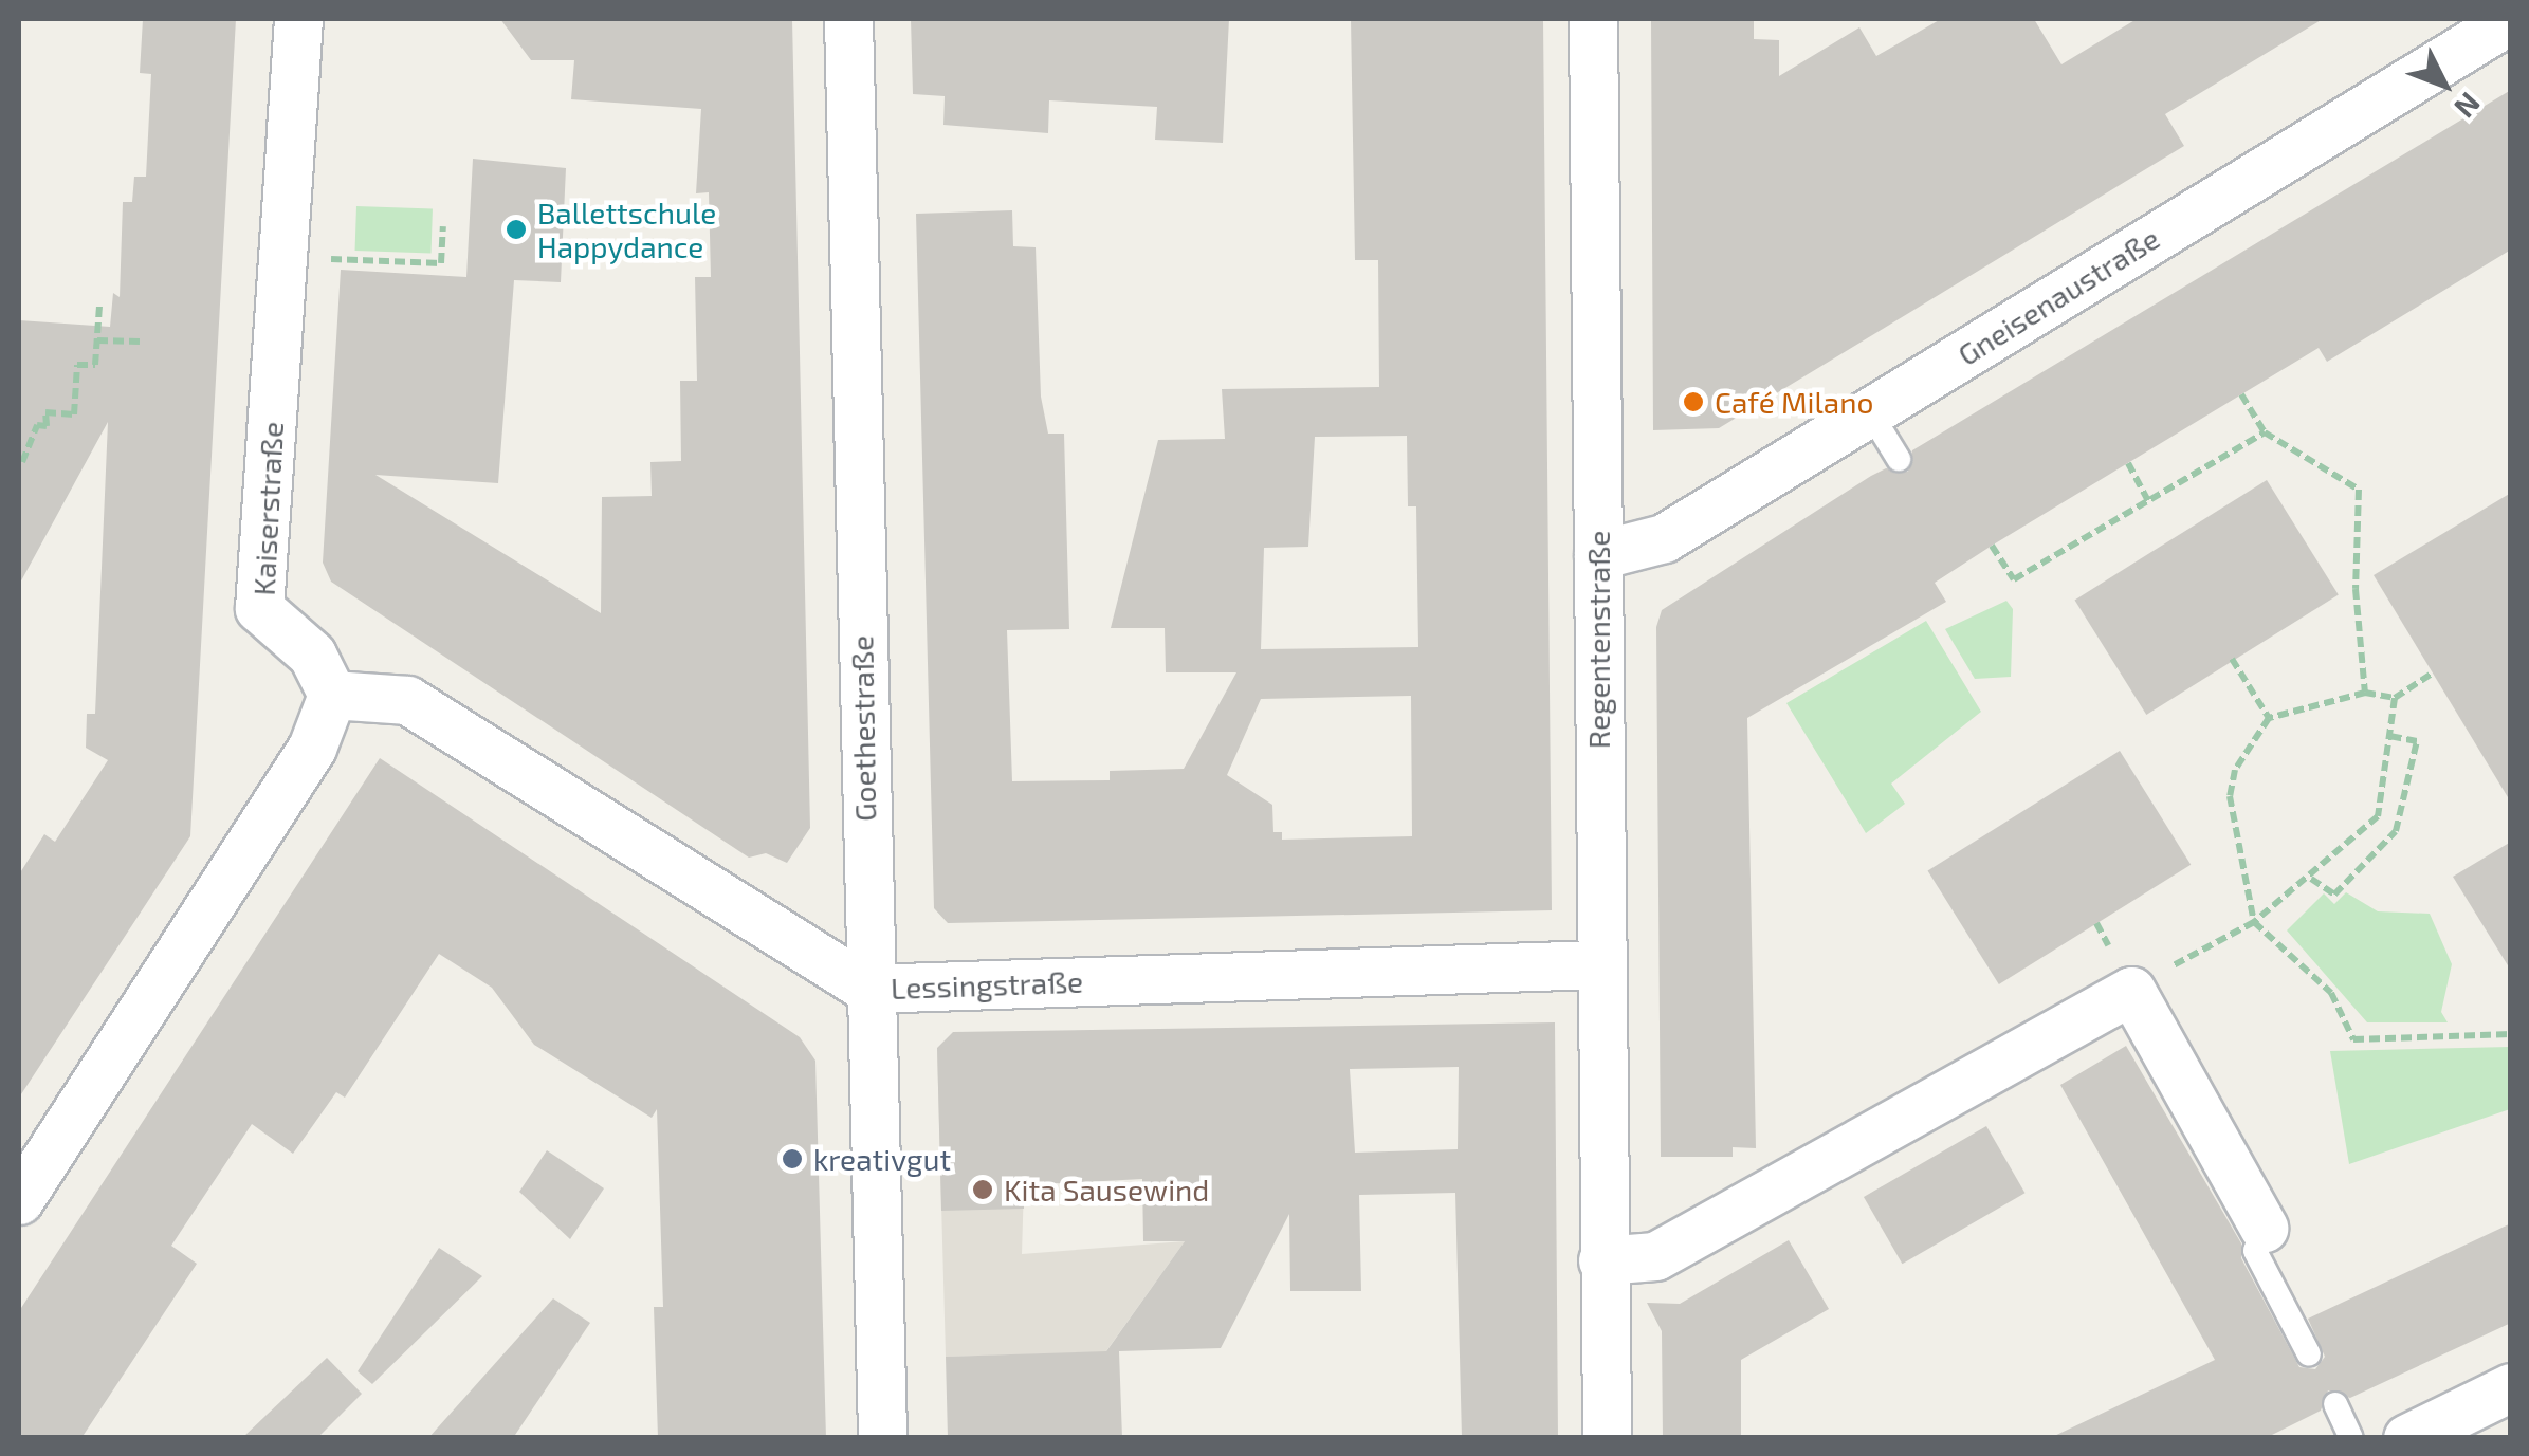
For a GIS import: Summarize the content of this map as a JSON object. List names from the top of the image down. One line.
{"streets":{"street":["Gneisenaustraße","Kaiserstraße","Regentenstraße","Goethestraße","Lessingstraße"]},"crossings":[["Gneisenaustraße","Regentenstraße"],["Kaiserstraße","Lessingstraße"],["Regentenstraße","Lessingstraße"],["Goethestraße","Lessingstraße"]],"places":["Ballettschule Happydance","Café Milano","kreativgut","Kita Sausewind"],"north":"bottom right"}
